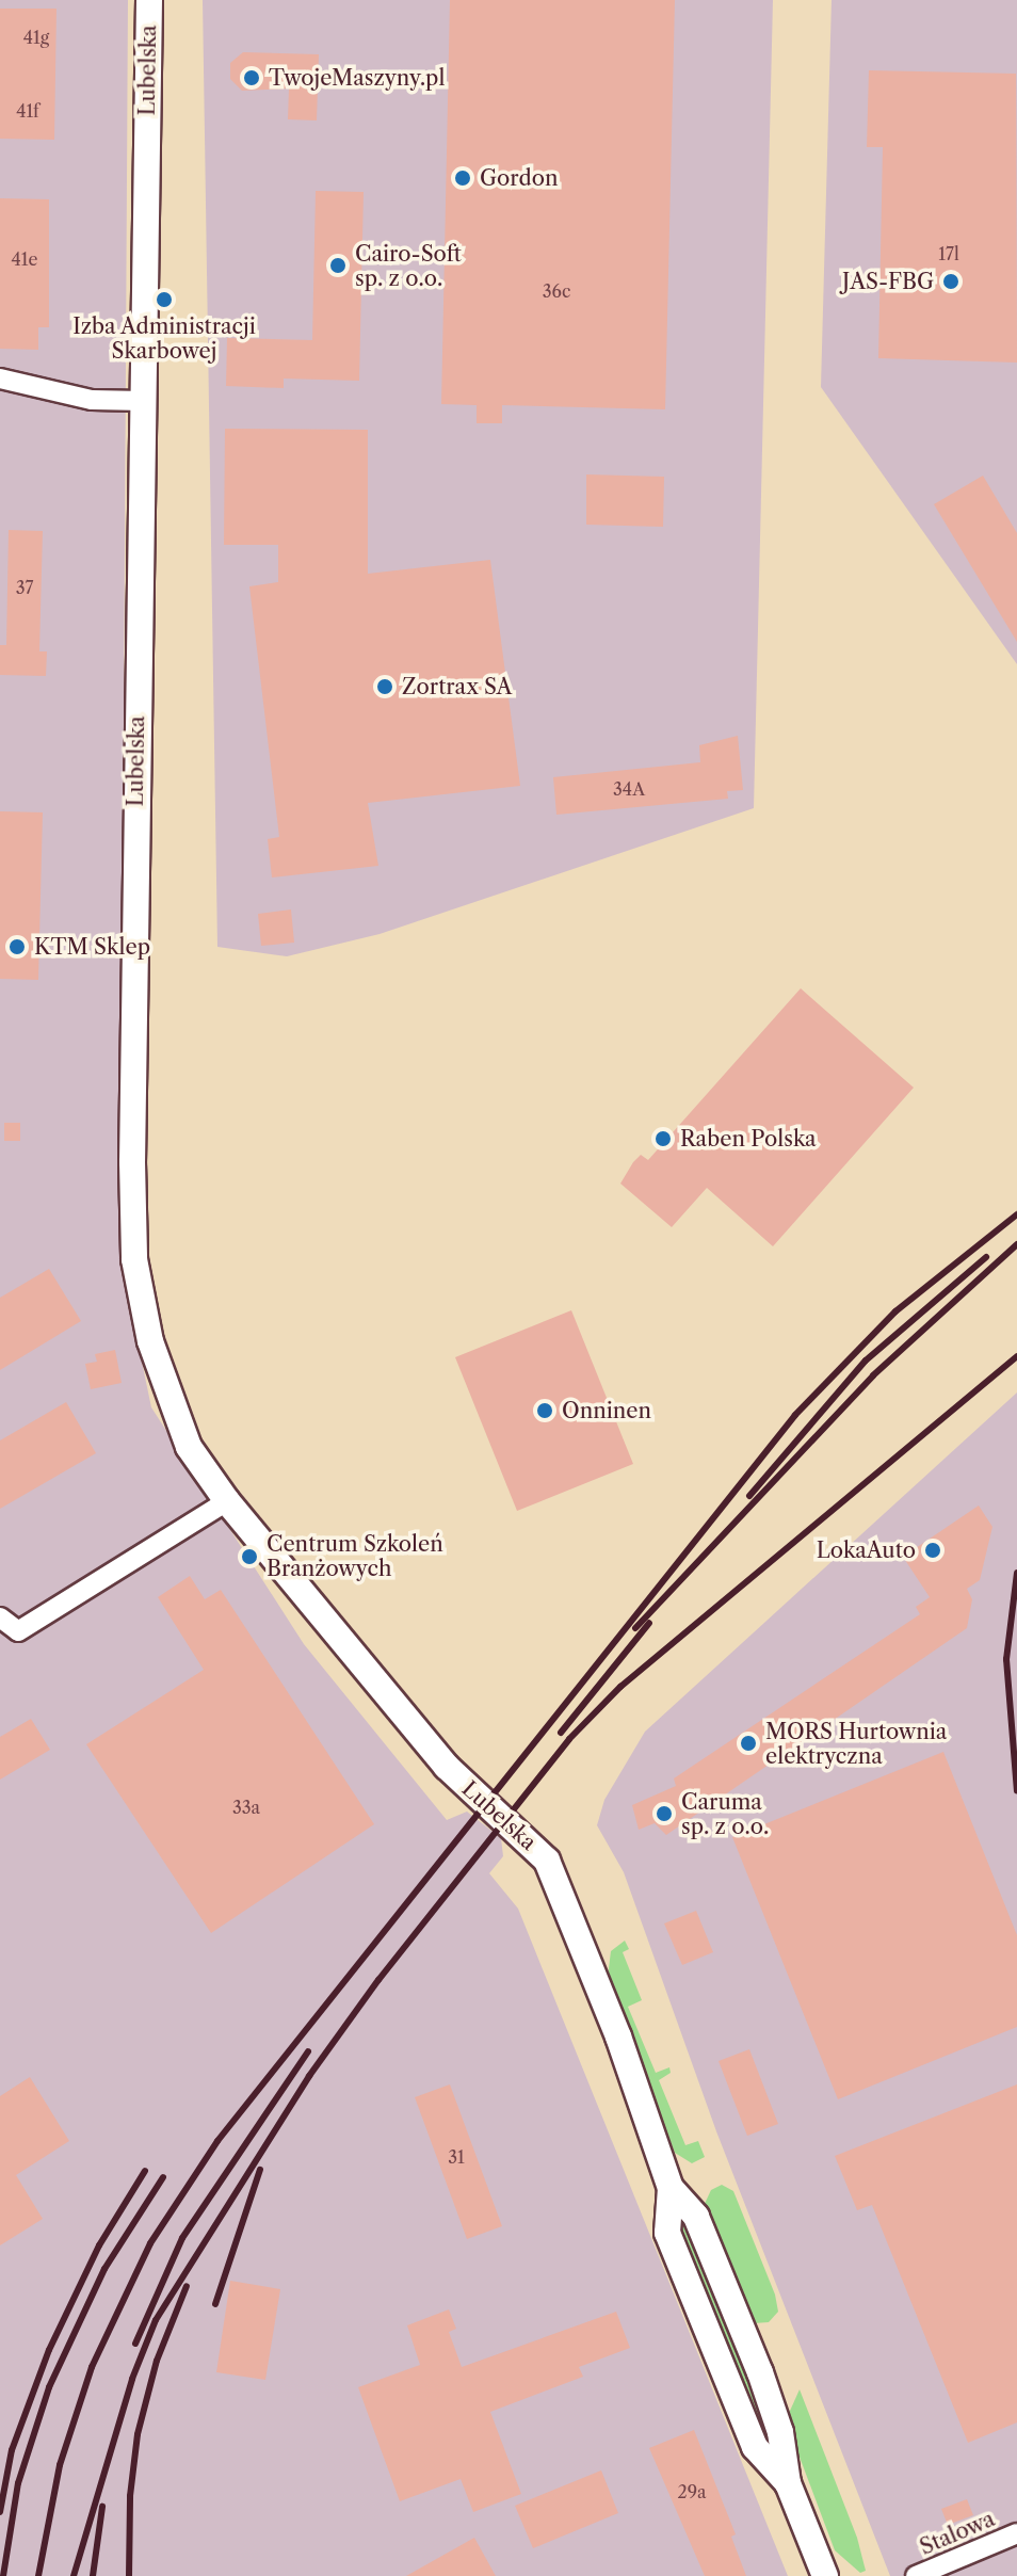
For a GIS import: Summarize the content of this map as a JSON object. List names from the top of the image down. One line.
{"streets":{"street":["Lubelska","Stalowa"]},"places":["TwojeMaszyny.pl","Gordon","Cairo-Soft sp. z o.o.","JAS-FBG","Izba Administracji Skarbowej","Zortrax SA","KTM Sklep","Raben Polska","Onninen","LokaAuto","Centrum Szkoleń Branżowych","MORS Hurtownia elektryczna","Caruma sp. z o.o."],"house_numbers":["41g","41f","17l","41e","36c","37","34A","33a","31","29a"]}
